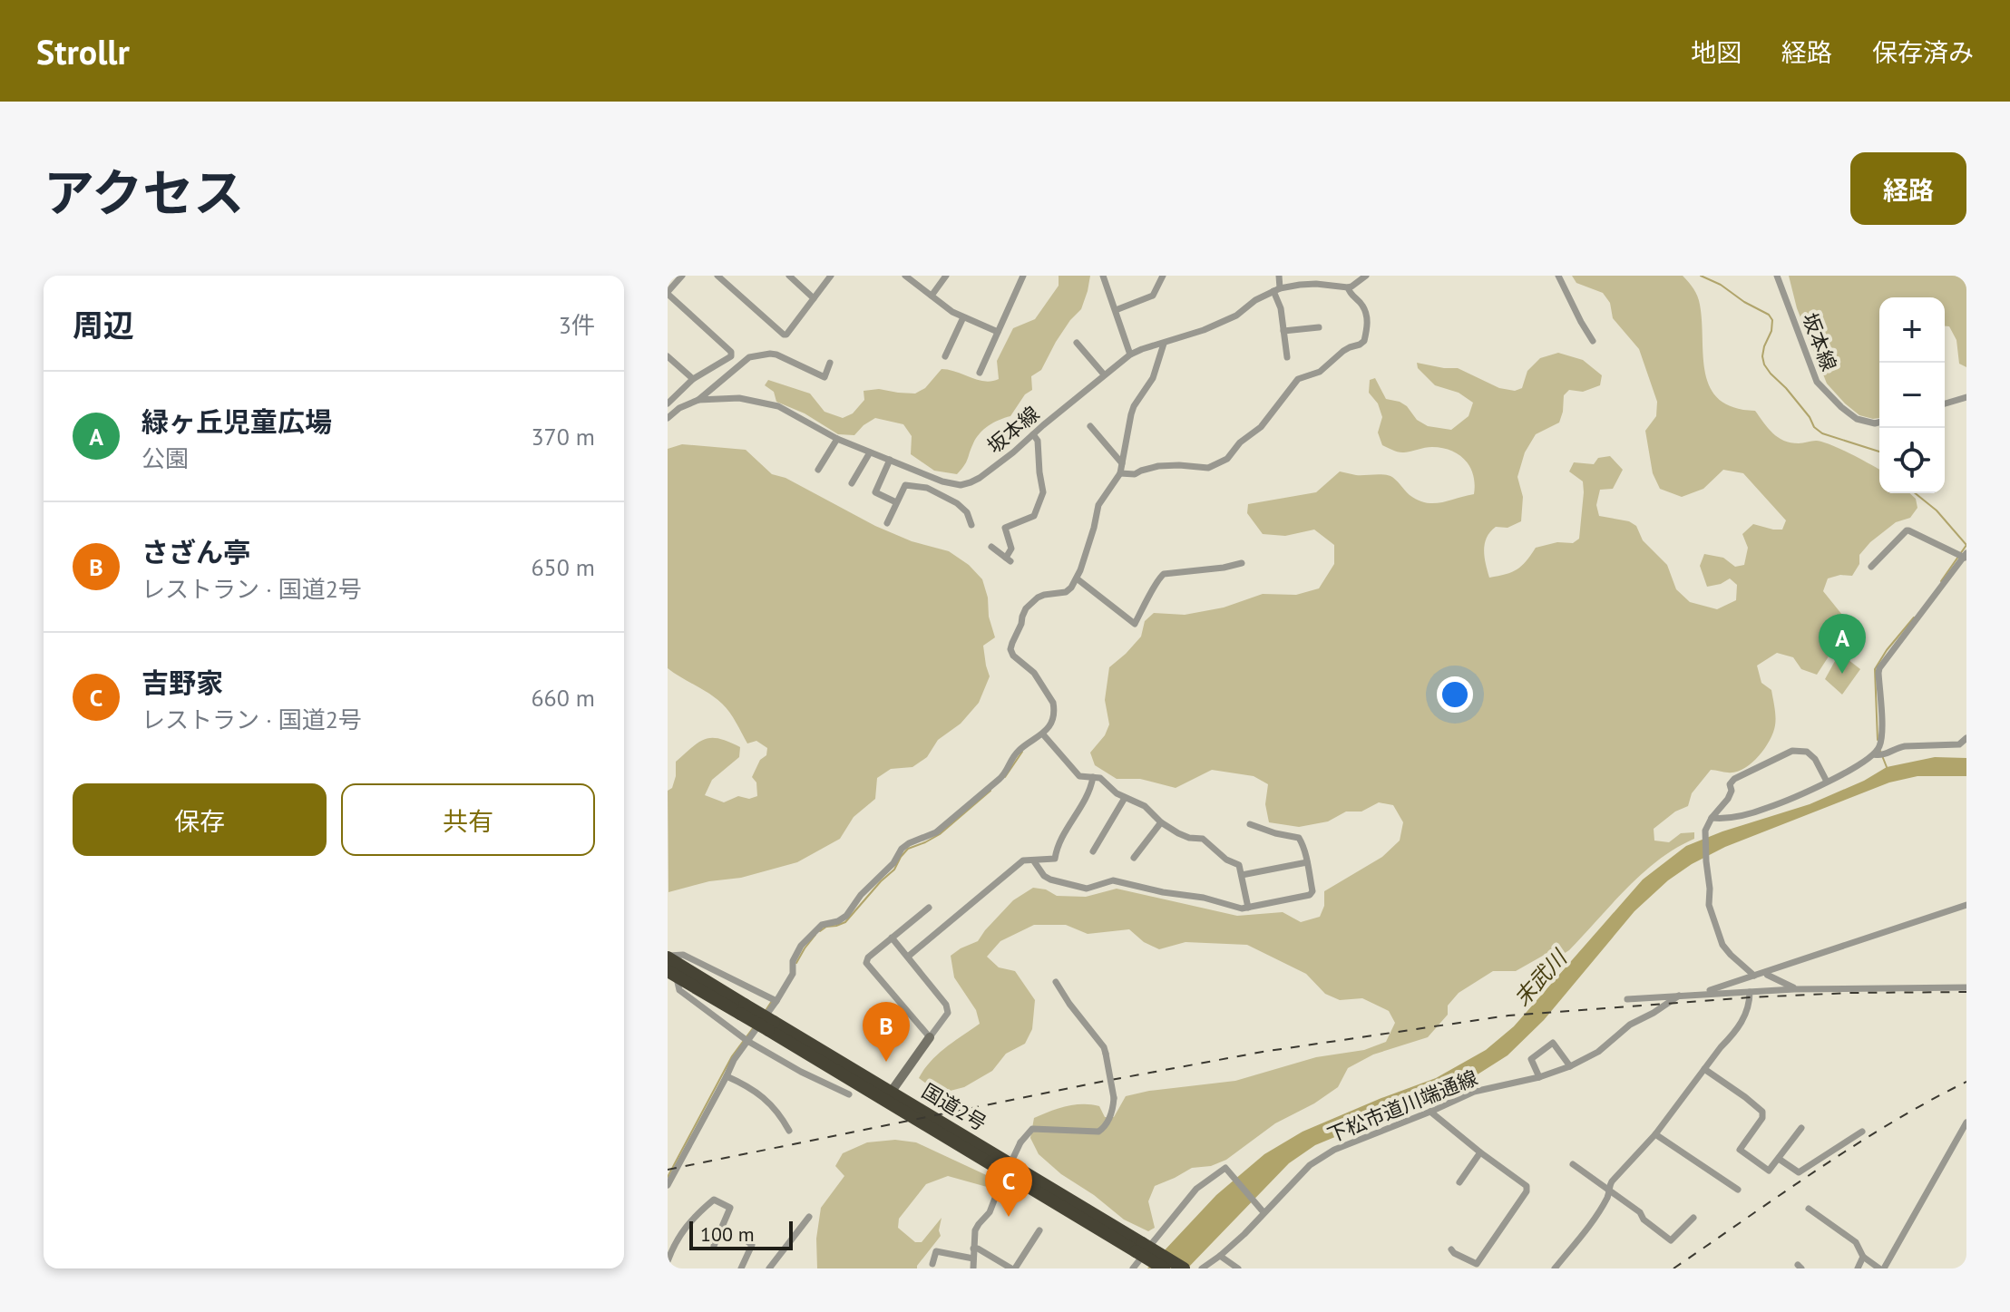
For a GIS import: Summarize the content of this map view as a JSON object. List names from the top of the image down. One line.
{"streets":{"highway":["国道2号"],"street":["坂本線","下松市道川端通線"]},"water":["末武川"],"scale_bar":"100 m","page":{"header":"Strollr","nav":["地図","経路","保存済み"],"title":"アクセス","buttons":["経路",["保存","共有"]],"heading":["周辺","3件"],"map_buttons":["+","−"],"list":[{"mark":"A","name":"緑ヶ丘児童広場","note":"公園","value":"370 m"},{"mark":"B","name":"さざん亭","note":"レストラン · 国道2号","value":"650 m"},{"mark":"C","name":"吉野家","note":"レストラン · 国道2号","value":"660 m"}],"pins":["A","B","C"],"scale":"100 m"}}
